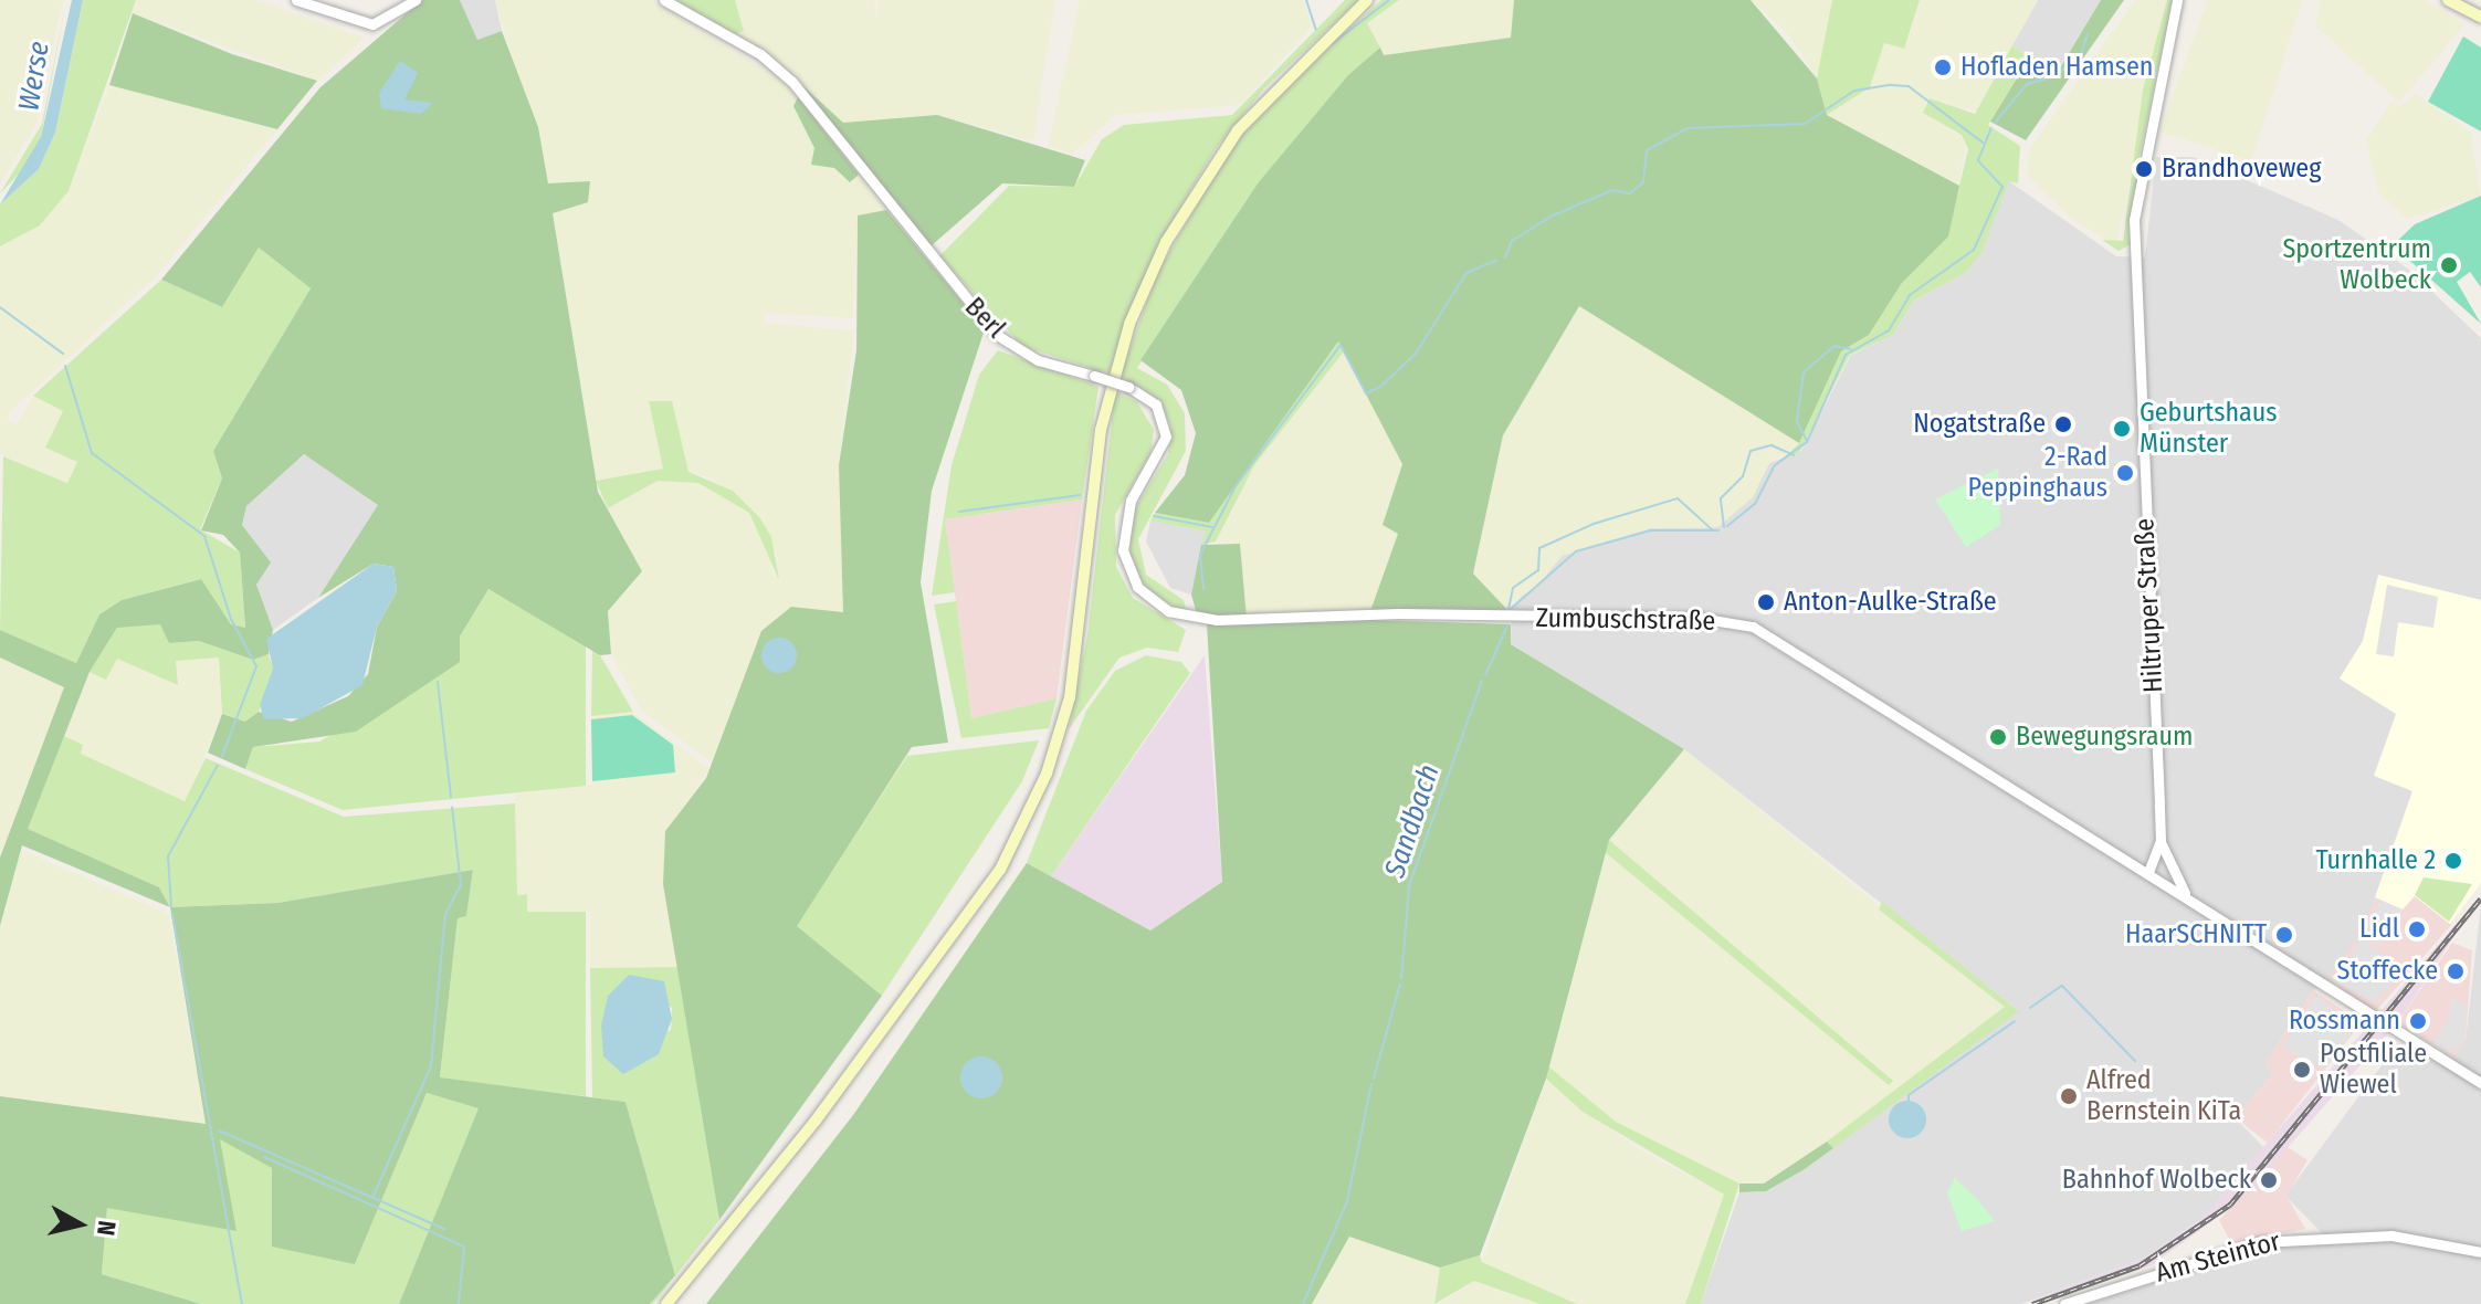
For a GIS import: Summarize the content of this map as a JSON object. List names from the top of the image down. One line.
{"streets":{"street":["Berl","Hiltruper Straße","Zumbuschstraße","Am Steintor"]},"crossings":[["Berl","Zumbuschstraße"],["Hiltruper Straße","Zumbuschstraße"]],"water":["Werse","Sandbach"],"places":["Hofladen Hamsen","Brandhoveweg","Sportzentrum Wolbeck","Nogatstraße","Geburtshaus Münster","2-Rad Peppinghaus","Anton-Aulke-Straße","Bewegungsraum","Turnhalle 2","Lidl","HaarSCHNITT","Stoffecke","Rossmann","Postfiliale Wiewel","Alfred Bernstein KiTa","Bahnhof Wolbeck"],"north":"right"}
